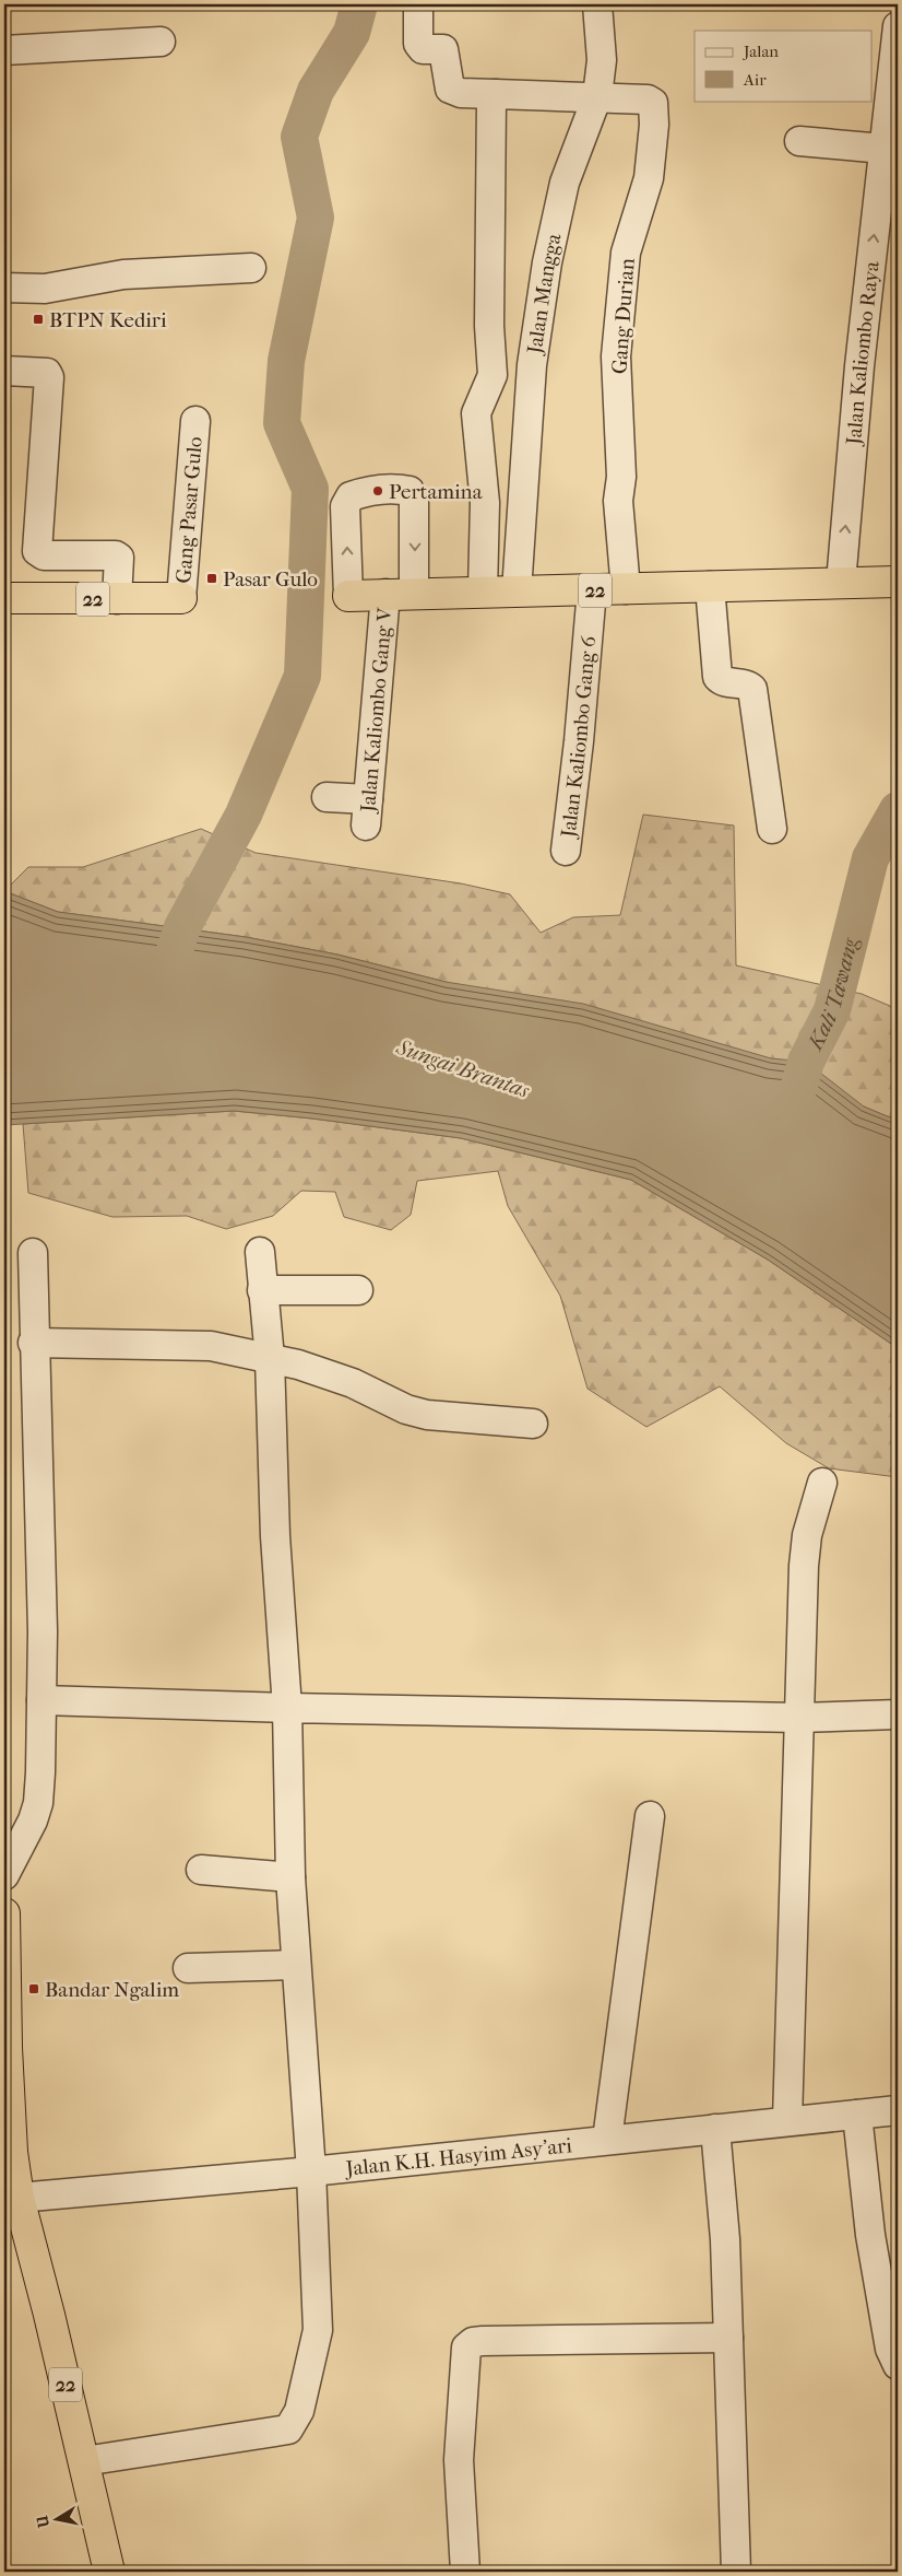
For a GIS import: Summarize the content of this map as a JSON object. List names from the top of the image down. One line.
{"streets":{"highway":["22"],"street":["Jalan Mangga","Gang Durian","Jalan Kaliombo Raya","Gang Pasar Gulo","Jalan Kaliombo Gang V","Jalan Kaliombo Gang 6","Jalan K.H. Hasyim Asy'ari"]},"crossings":[["Jalan Mangga","Gang Durian"],["Jalan Mangga","22"],["Gang Durian","22"],["Jalan Kaliombo Raya","22"],["Gang Pasar Gulo","22"],["22","Jalan Kaliombo Gang V"],["22","Jalan Kaliombo Gang 6"],["22","Jalan K.H. Hasyim Asy'ari"]],"one_way":["Jalan Kaliombo Raya"],"water":["Kali Tawang","Sungai Brantas"],"places":{"transit":["BTPN Kediri","Pasar Gulo","Bandar Ngalim"],"other":["Pertamina"]},"legend":["Jalan","Air"],"north":"left"}
